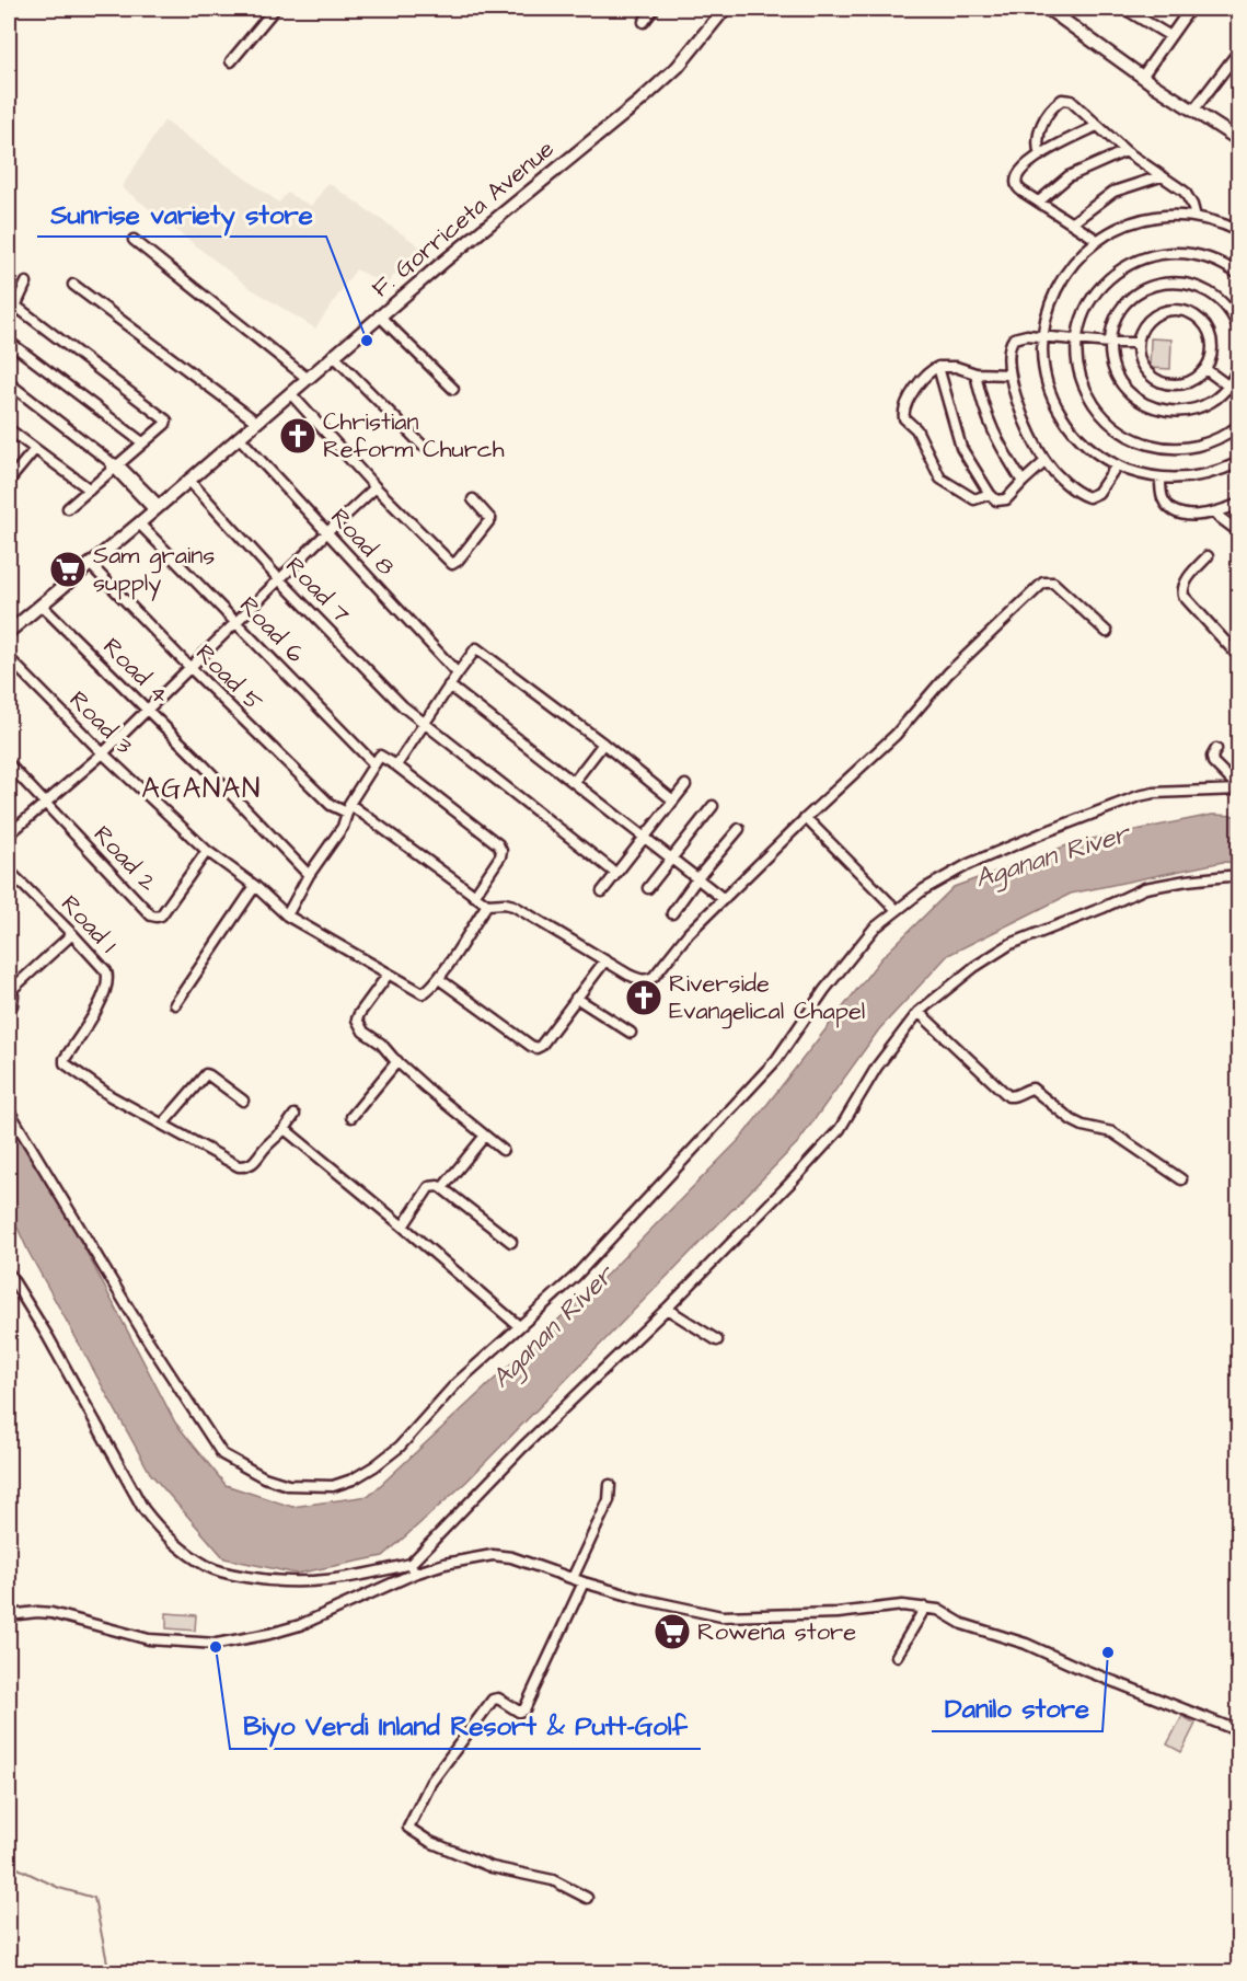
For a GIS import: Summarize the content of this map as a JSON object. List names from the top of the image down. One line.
{"streets":{"main road":["F. Gorriceta Avenue"],"street":["Road 8","Road 7","Road 6","Road 4","Road 5","Road 3","Road 2","Road 1"]},"crossings":[["F. Gorriceta Avenue","Road 8"],["F. Gorriceta Avenue","Road 7"],["F. Gorriceta Avenue","Road 6"],["F. Gorriceta Avenue","Road 4"],["F. Gorriceta Avenue","Road 5"],["Road 3","Road 2"]],"districts":["AGANAN"],"water":["Aganan River"],"places":{"other":["Sunrise variety store","Biyo Verdi Inland Resort & Putt-Golf","Danilo store"],"church":["Christian Reform Church","Riverside Evangelical Chapel"],"supermarket":["Sam grains supply","Rowena store"]}}
